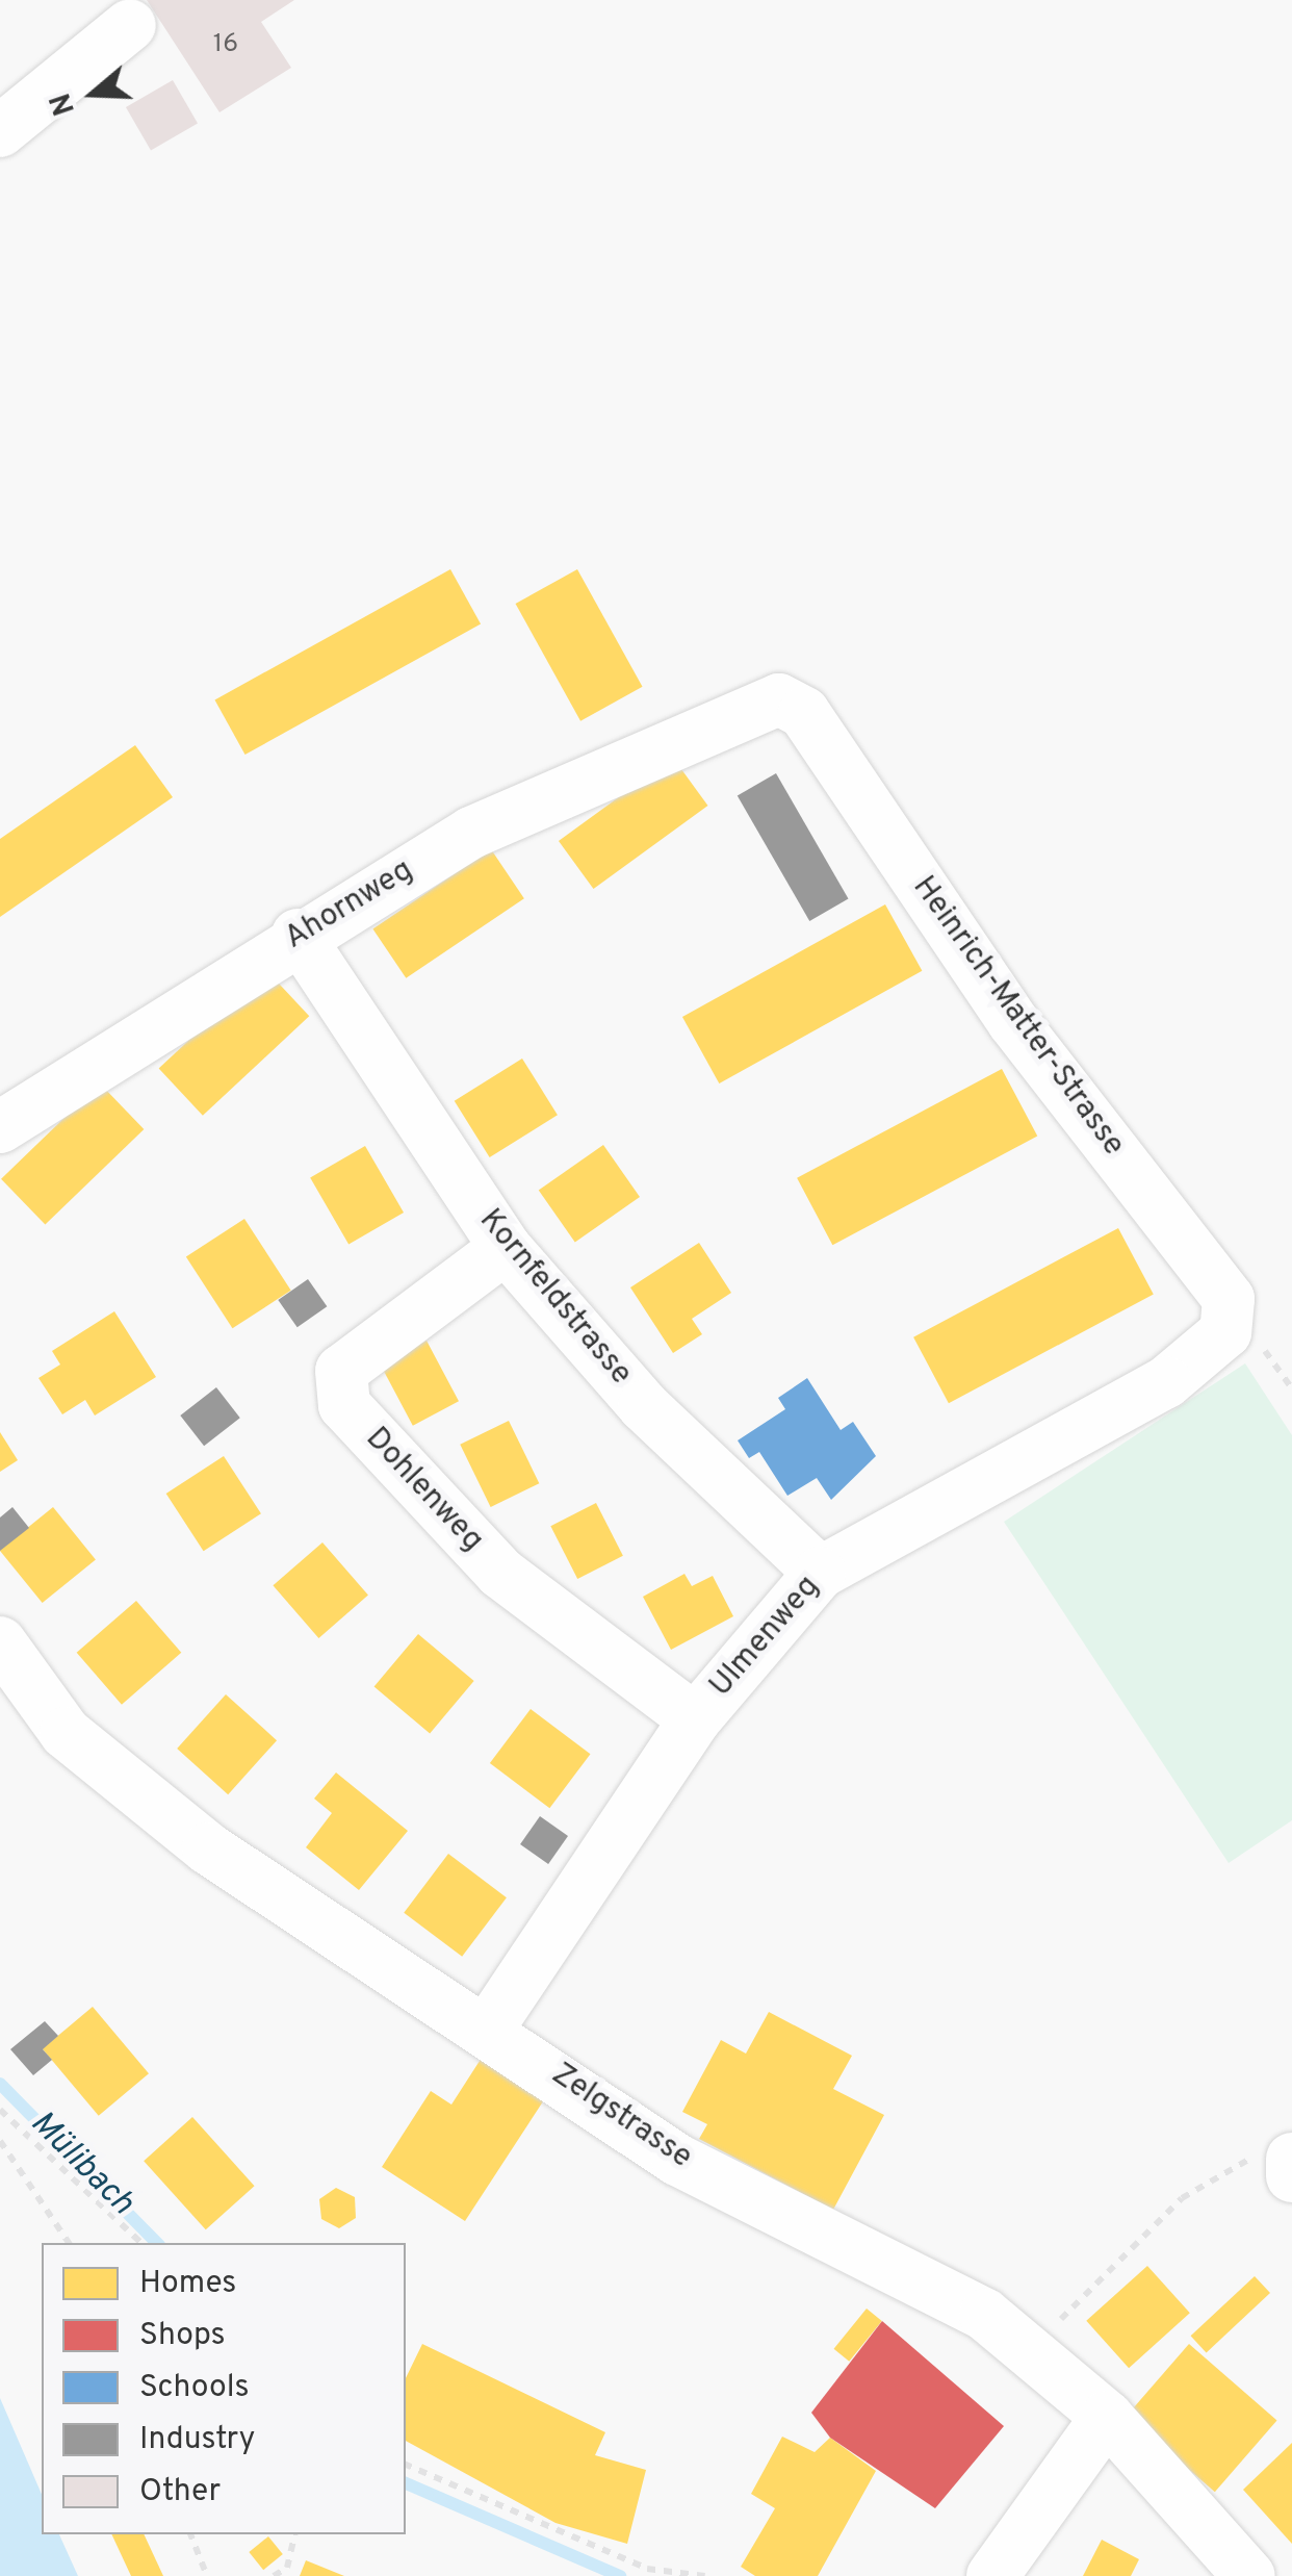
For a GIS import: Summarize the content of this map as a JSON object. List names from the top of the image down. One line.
{"streets":{"street":["Ahornweg","Heinrich-Matter-Strasse","Kornfeldstrasse","Dohlenweg","Ulmenweg","Zelgstrasse"]},"crossings":[["Ahornweg","Heinrich-Matter-Strasse"],["Ahornweg","Kornfeldstrasse"],["Heinrich-Matter-Strasse","Ulmenweg"],["Kornfeldstrasse","Dohlenweg"],["Kornfeldstrasse","Ulmenweg"],["Dohlenweg","Ulmenweg"],["Ulmenweg","Zelgstrasse"]],"water":["Mülibach"],"house_numbers":["16"],"legend":["Homes","Shops","Schools","Industry","Other"],"north":"left"}
